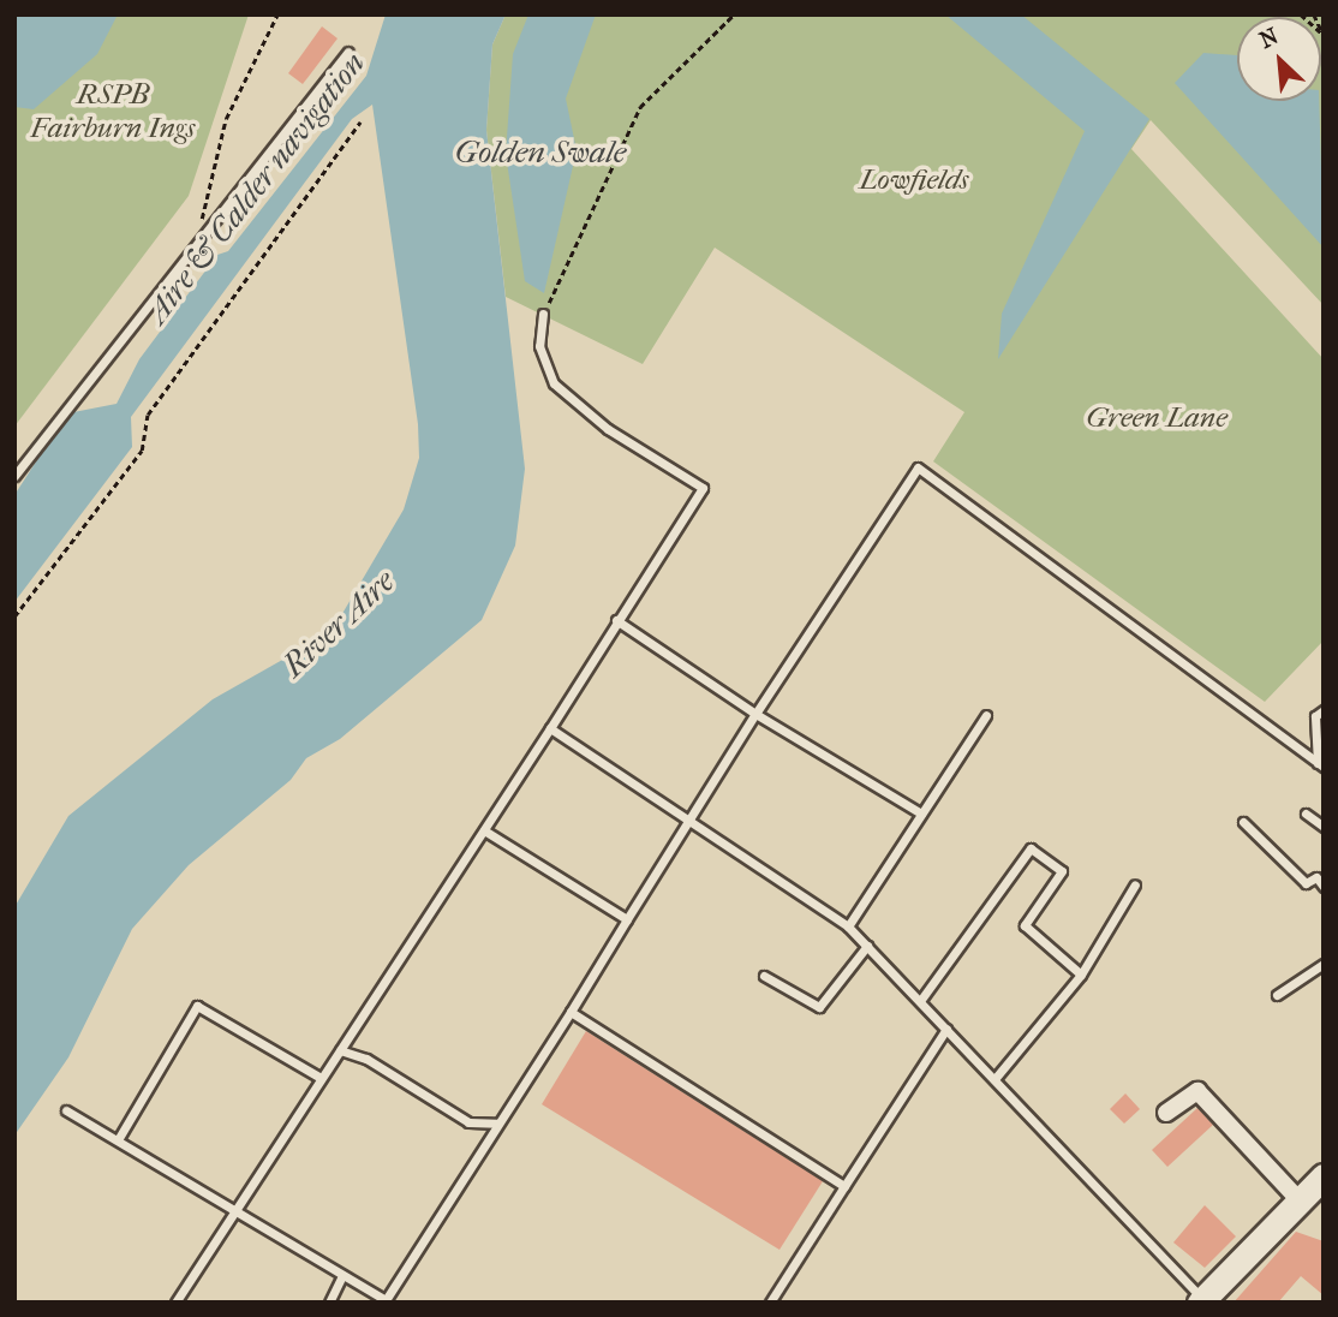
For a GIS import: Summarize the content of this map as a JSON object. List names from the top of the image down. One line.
{"water":["Golden Swale","Aire & Calder navigation","River Aire"],"parks":["RSPB Fairburn Ings","Lowfields","Green Lane"],"north":"top left"}
